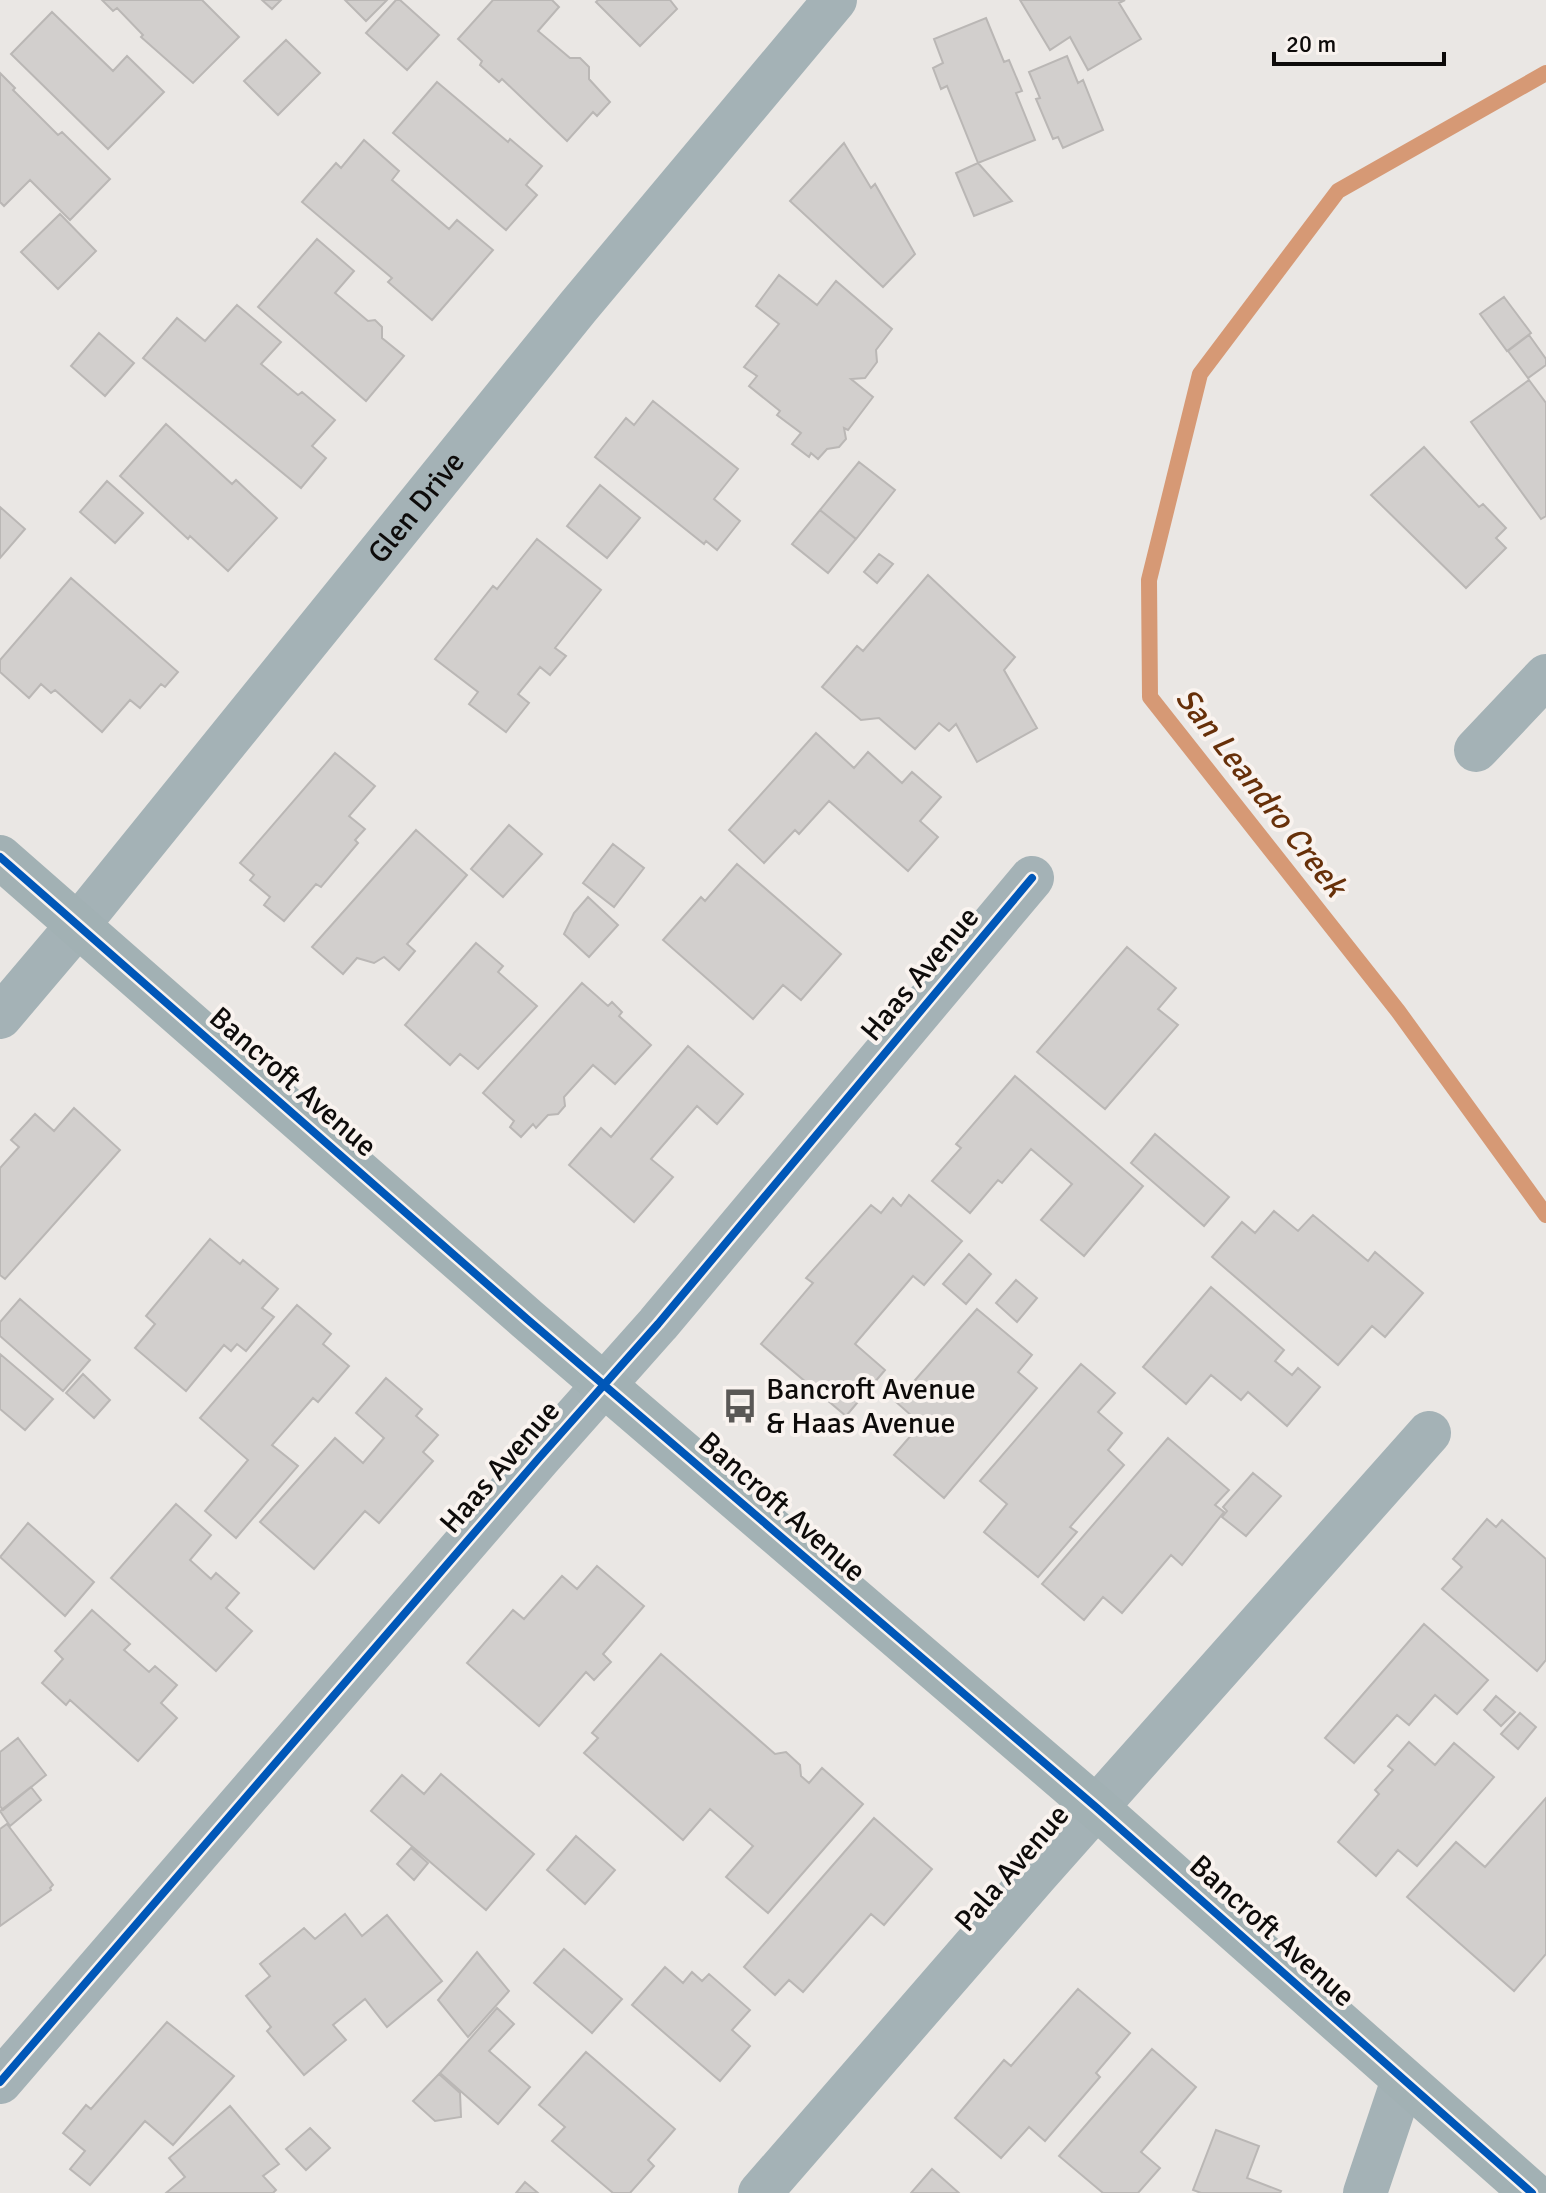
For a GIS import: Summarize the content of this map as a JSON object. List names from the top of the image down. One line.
{"streets":{"main road":["Bancroft Avenue"],"street":["Glen Drive","Haas Avenue","Pala Avenue"]},"crossings":[["Glen Drive","Bancroft Avenue"],["Haas Avenue","Bancroft Avenue"],["Bancroft Avenue","Pala Avenue"]],"water":["San Leandro Creek"],"places":{"bus stop":["Bancroft Avenue & Haas Avenue"]},"scale_bar":"20 m"}
